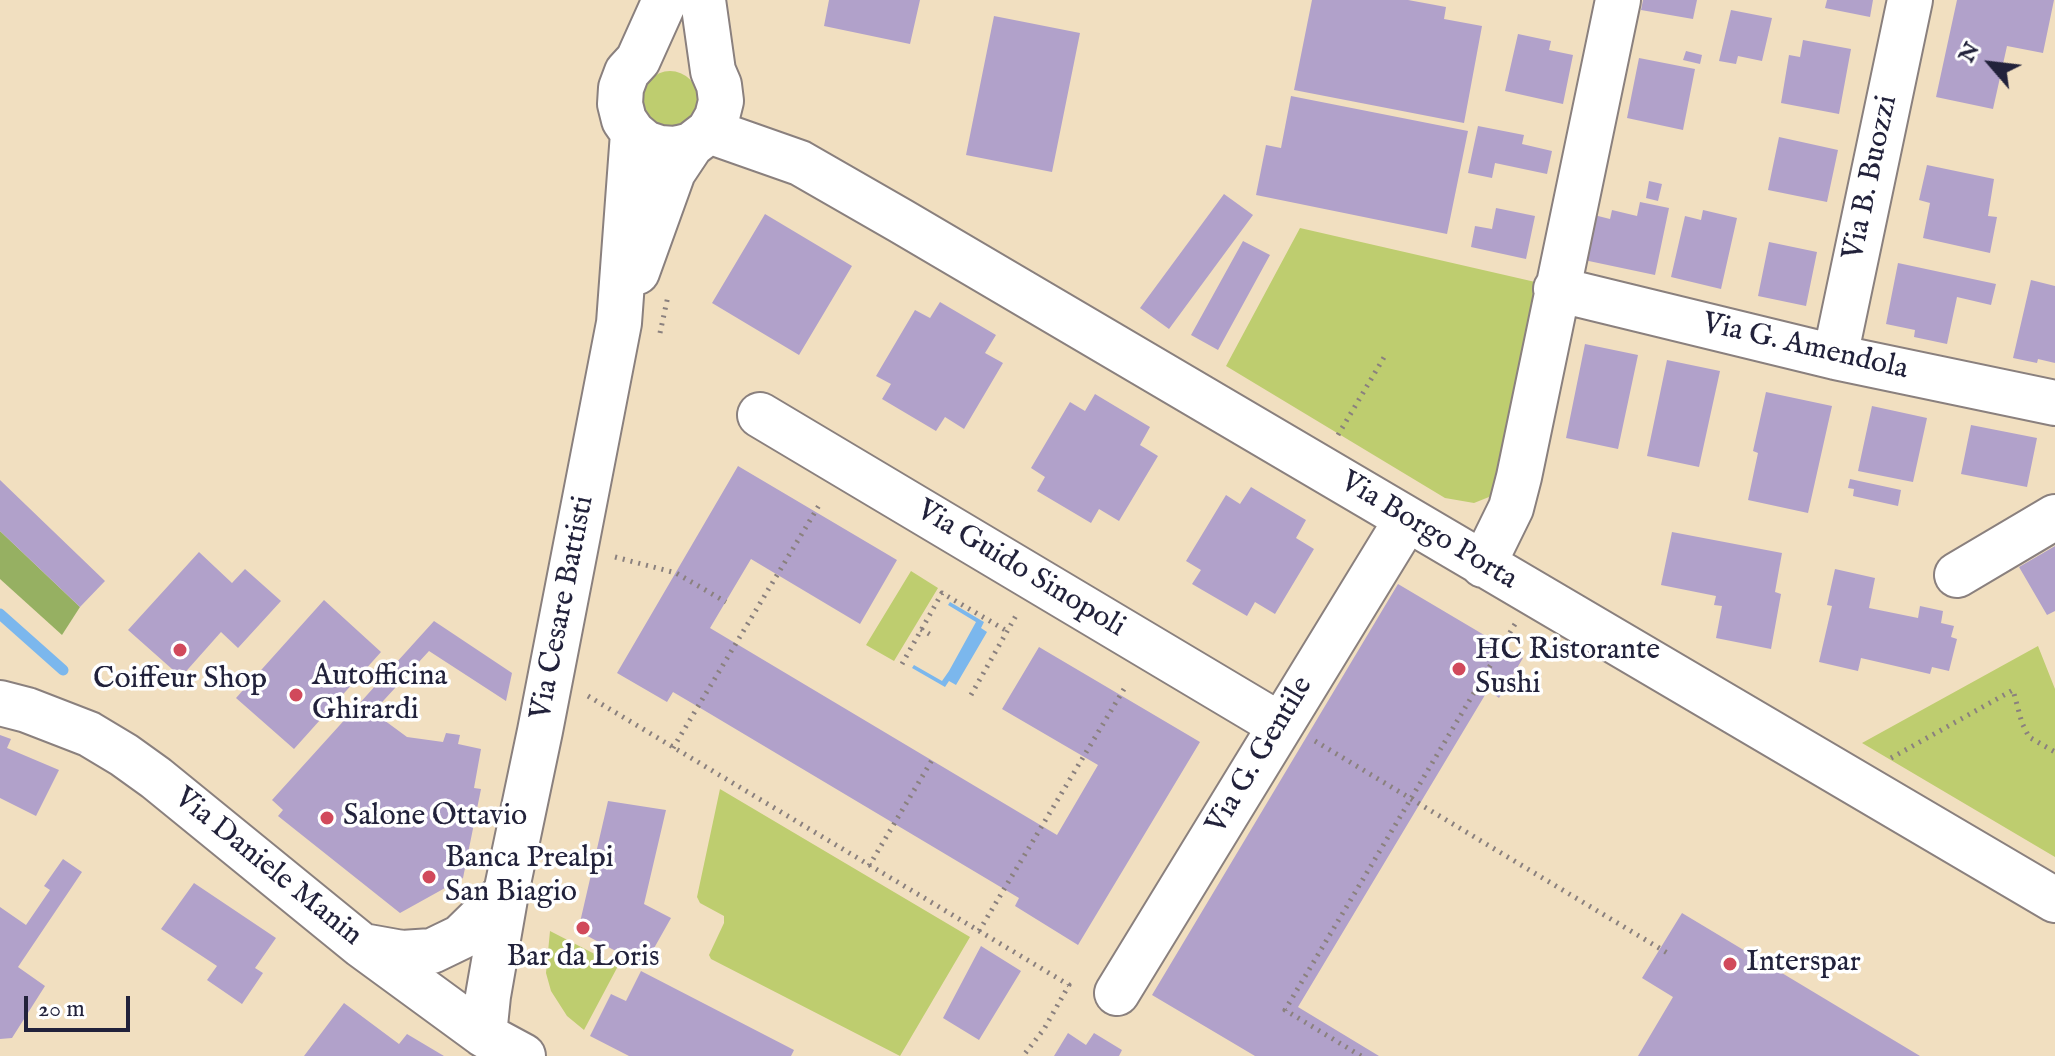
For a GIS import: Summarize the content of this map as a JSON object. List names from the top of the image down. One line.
{"streets":{"street":["Via B. Buozzi","Via G. Amendola","Via Borgo Porta","Via Guido Sinopoli","Via Cesare Battisti","Via G. Gentile","Via Daniele Manin"]},"crossings":[["Via B. Buozzi","Via G. Amendola"],["Via Borgo Porta","Via Cesare Battisti"],["Via Borgo Porta","Via G. Gentile"],["Via Guido Sinopoli","Via G. Gentile"],["Via Cesare Battisti","Via Daniele Manin"]],"places":["Coiffeur Shop","HC Ristorante Sushi","Autofficina Ghirardi","Salone Ottavio","Banca Prealpi San Biagio","Bar da Loris","Interspar"],"scale_bar":"20 m","north":"top left"}
